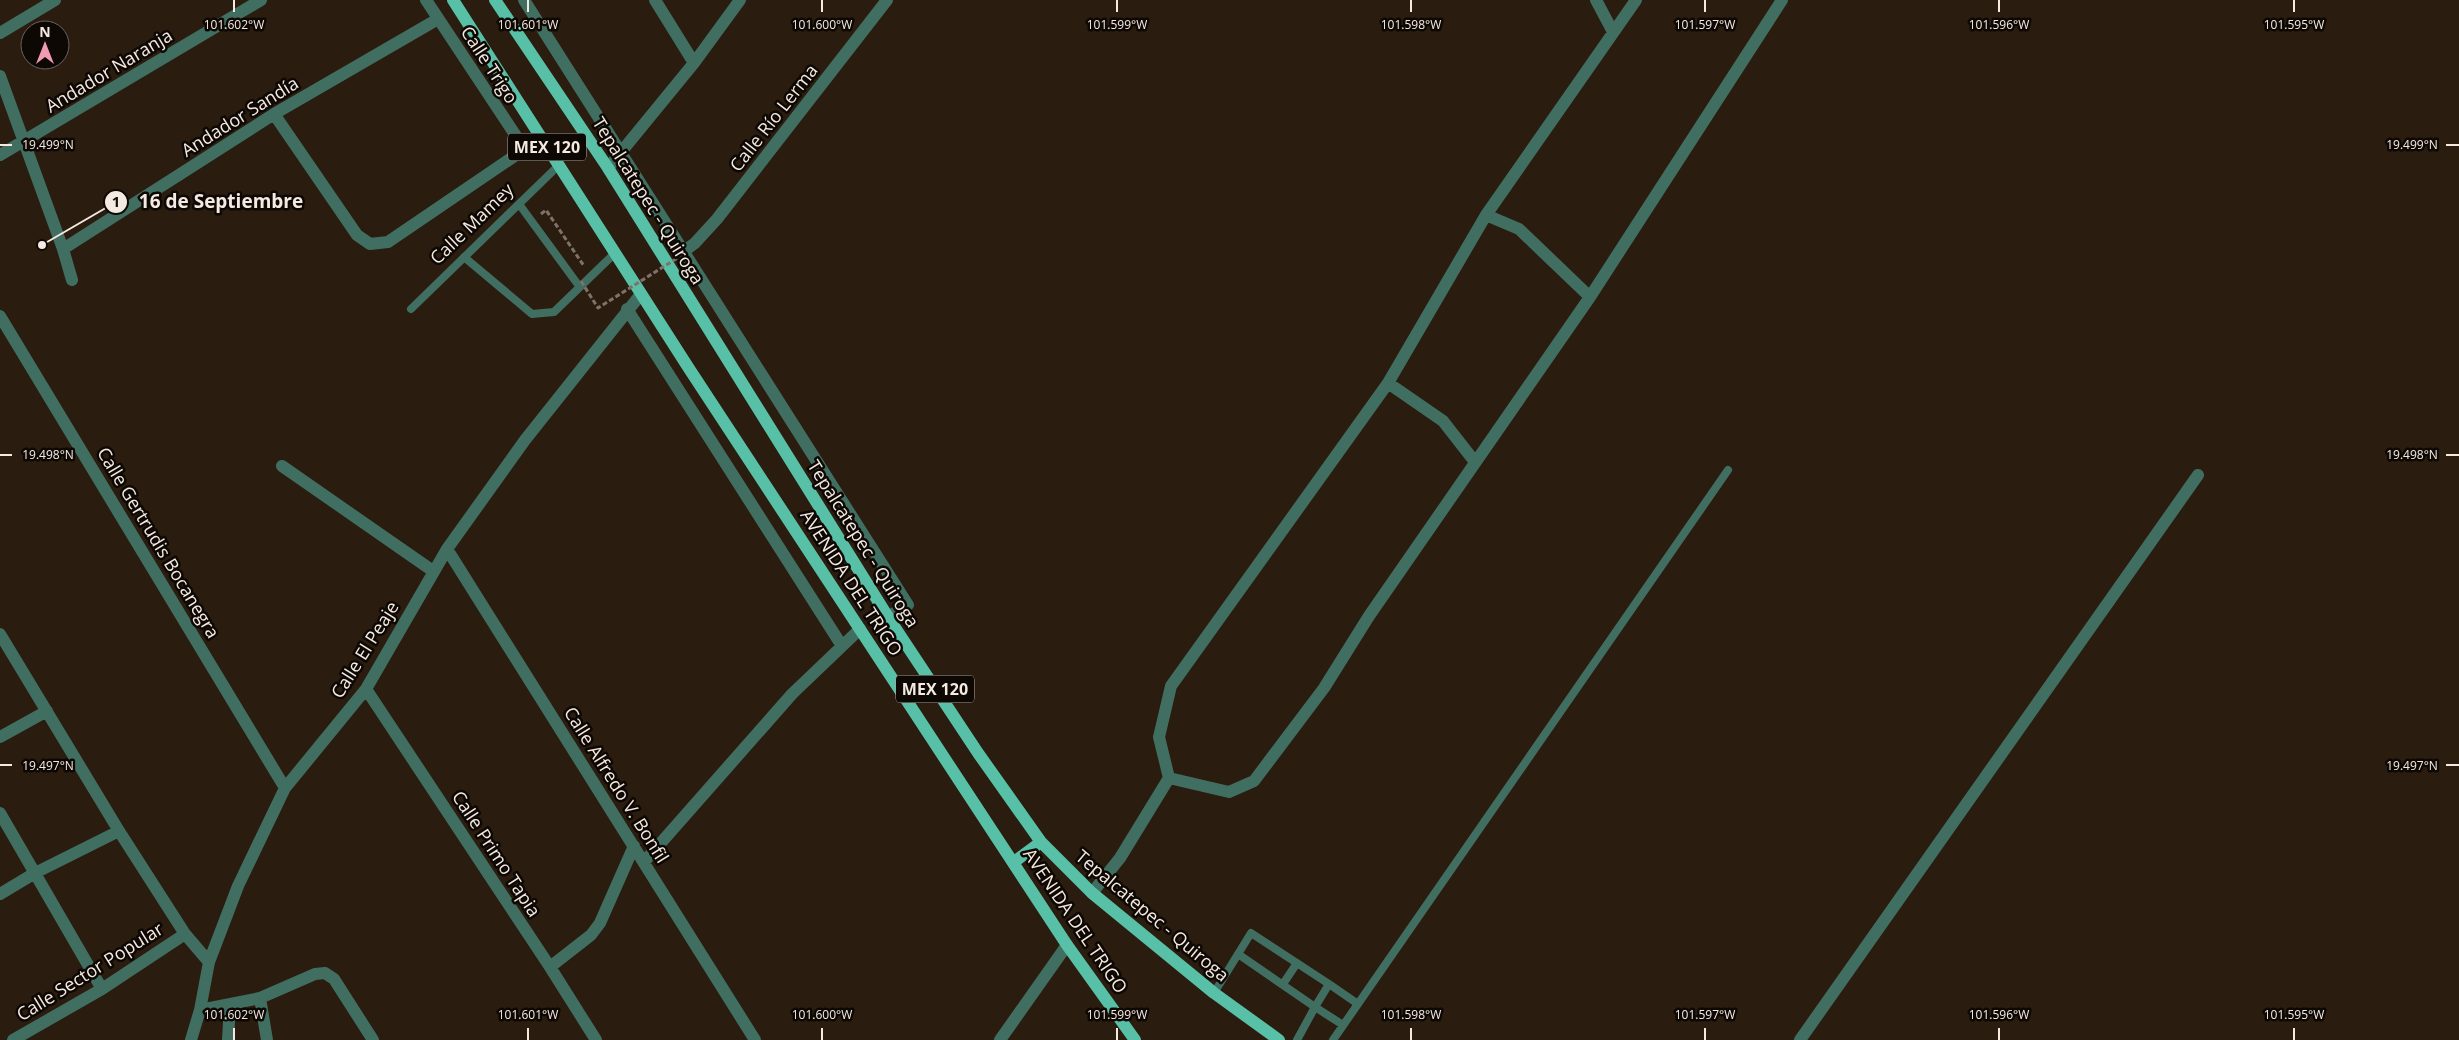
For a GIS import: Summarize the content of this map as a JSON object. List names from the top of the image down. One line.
{"streets":{"main road":["MEX 120","Tepalcatepec - Quiroga","AVENIDA DEL TRIGO"],"street":["Calle Trigo","Andador Naranja","Andador Sandía","Calle Río Lerma","Calle Gertrudis Bocanegra","Calle El Peaje","Calle Alfredo V. Bonfil","Calle Primo Tapia","Calle Sector Popular"],"lane":["Calle Mamey"]},"crossings":[["Calle Trigo","Andador Sandía"],["MEX 120","Calle Mamey"],["MEX 120","AVENIDA DEL TRIGO"],["MEX 120","Calle El Peaje"],["Calle Gertrudis Bocanegra","Calle El Peaje"],["AVENIDA DEL TRIGO","Calle El Peaje"],["Calle El Peaje","Calle Alfredo V. Bonfil"],["Calle El Peaje","Calle Primo Tapia"]],"places":["16 de Septiembre"],"north":"top","coordinates":["101.602°W","101.601°W","101.600°W","101.599°W","101.598°W","101.597°W","101.596°W","101.595°W","19.499°N","19.498°N","19.497°N"]}
